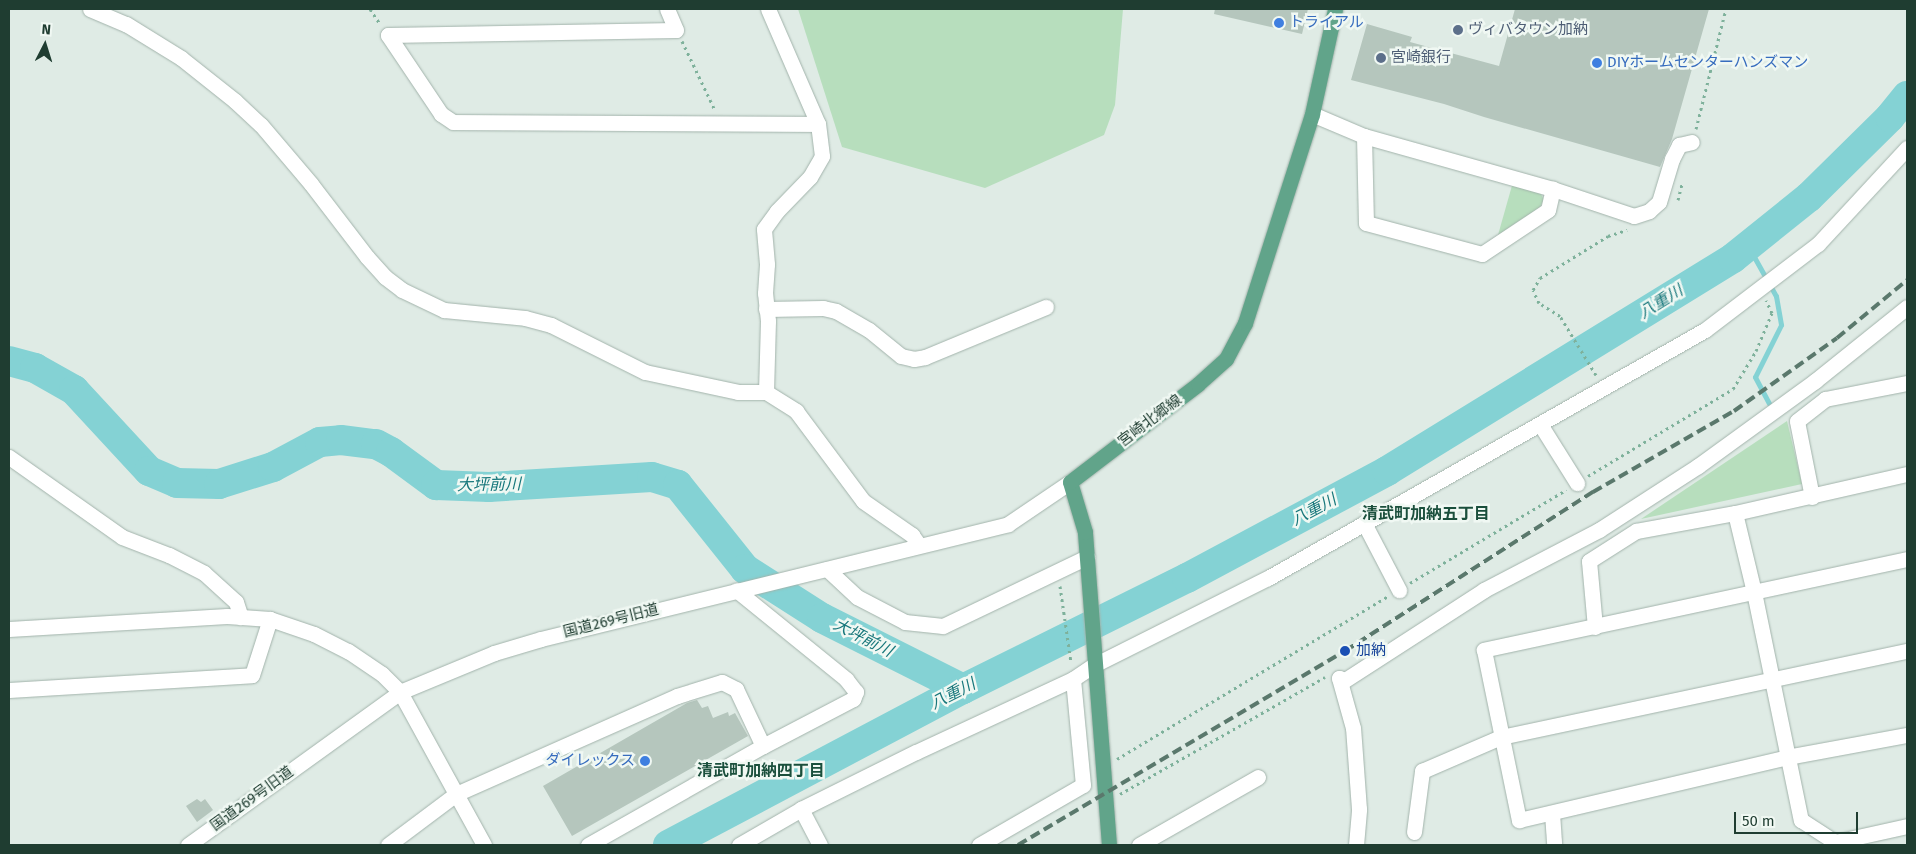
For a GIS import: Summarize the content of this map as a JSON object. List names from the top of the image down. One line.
{"streets":{"main road":["宮崎北郷線"],"street":["国道269号旧道"]},"crossings":[["宮崎北郷線","国道269号旧道"]],"districts":["清武町加納五丁目","清武町加納四丁目"],"water":["八重川","大坪前川"],"places":["トライアル","ヴィバタウン加納","宮崎銀行","DIYホームセンターハンズマン","加納","ダイレックス"],"scale_bar":"50 m","north":"top"}
